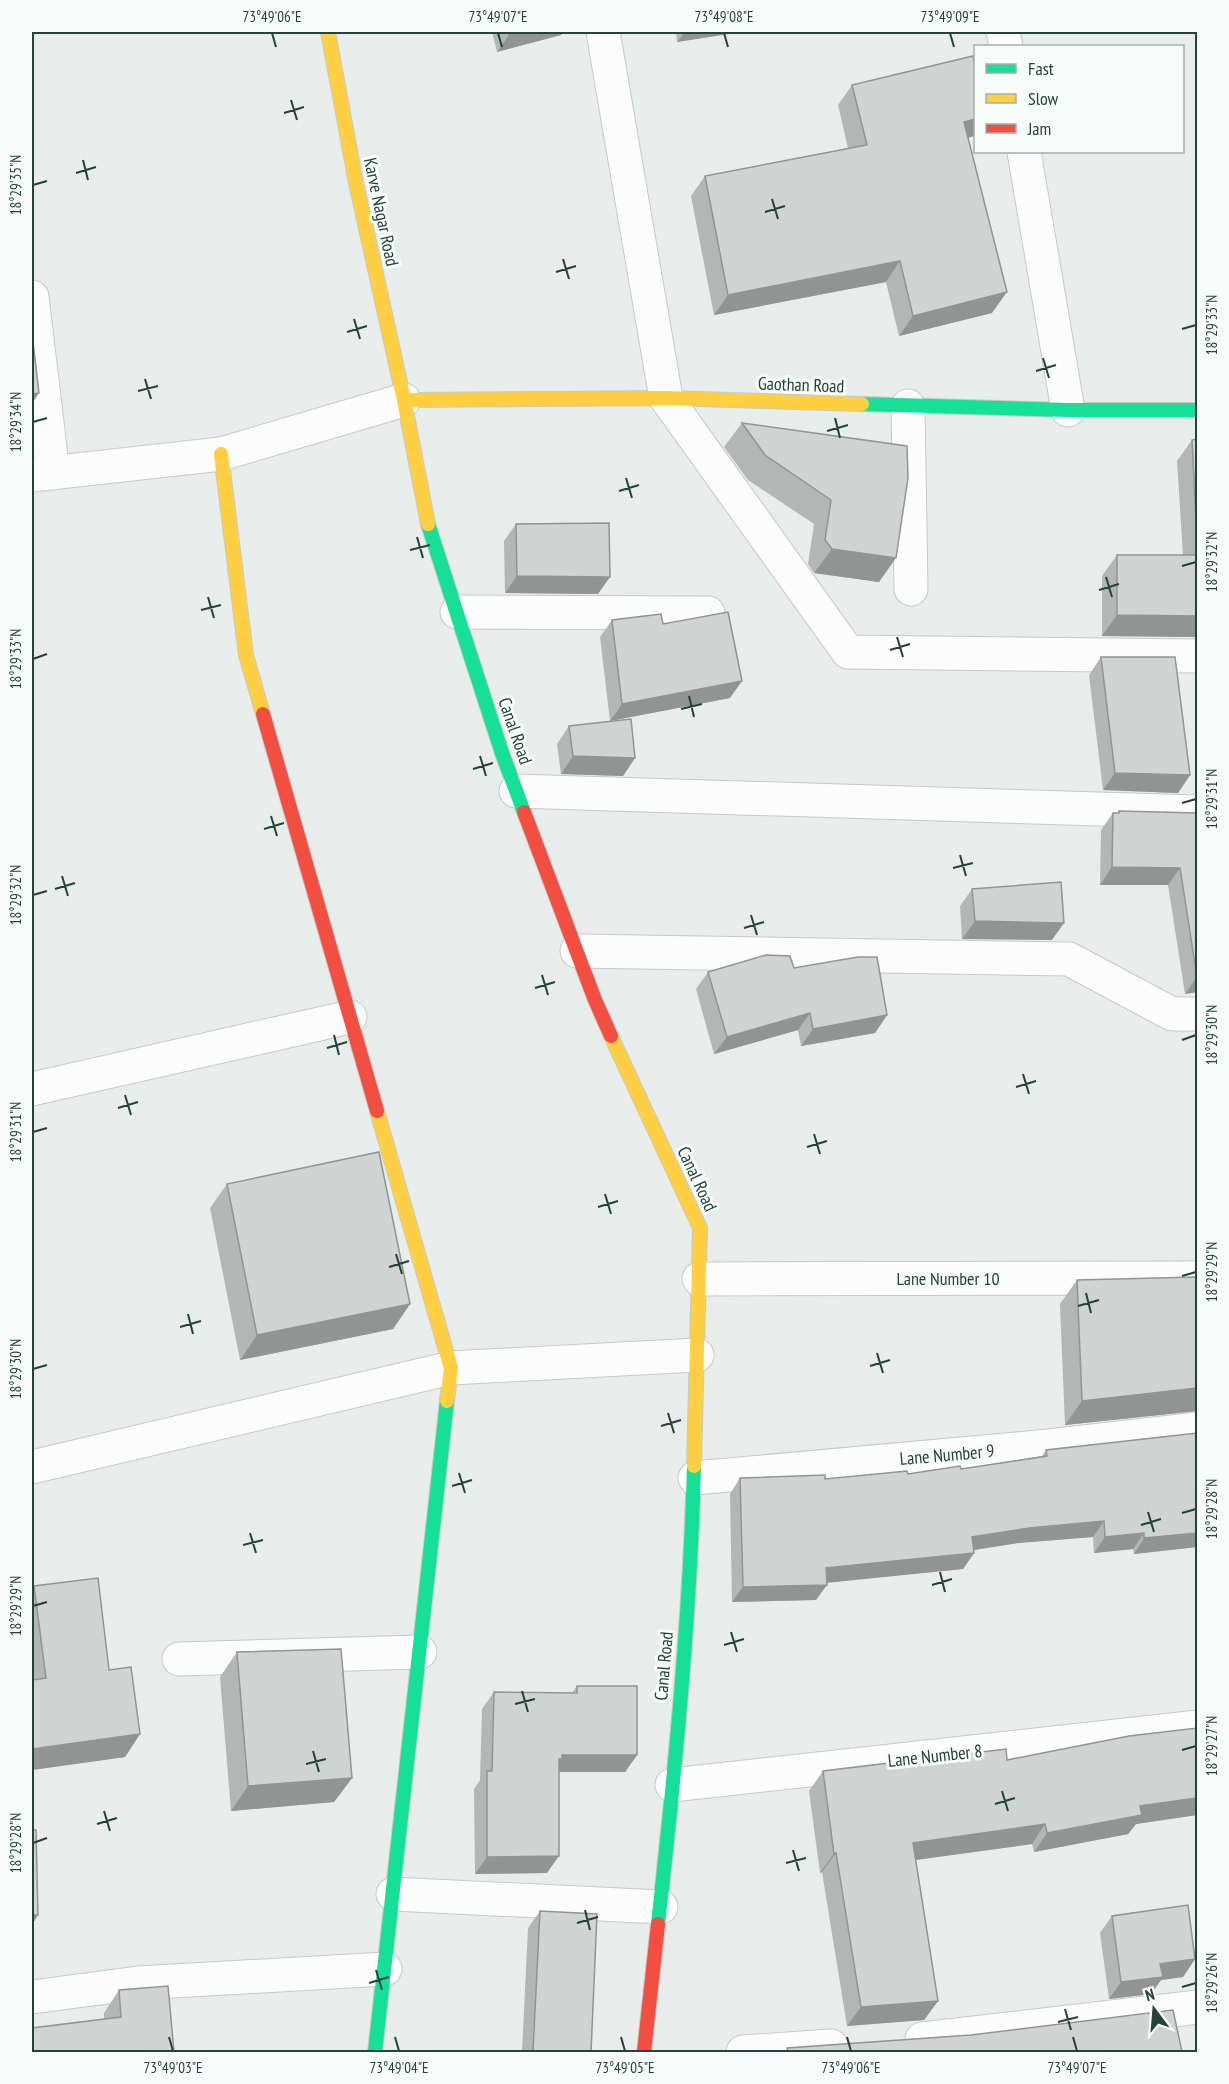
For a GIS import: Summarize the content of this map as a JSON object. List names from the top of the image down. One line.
{"streets":{"street":["Karve Nagar Road","Gaothan Road","Canal Road","Lane Number 10","Lane Number 9","Lane Number 8"]},"crossings":[["Karve Nagar Road","Gaothan Road"],["Karve Nagar Road","Canal Road"],["Gaothan Road","Canal Road"],["Canal Road","Lane Number 10"],["Canal Road","Lane Number 9"],["Canal Road","Lane Number 8"]],"legend":["Fast","Slow","Jam"],"north":"top","coordinates":["73°49'06\"E","73°49'07\"E","73°49'08\"E","73°49'09\"E","18°29'35\"N","18°29'33\"N","18°29'34\"N","18°29'32\"N","18°29'31\"N","18°29'30\"N","18°29'29\"N","18°29'28\"N","18°29'27\"N","18°29'26\"N","73°49'03\"E","73°49'04\"E","73°49'05\"E"]}
